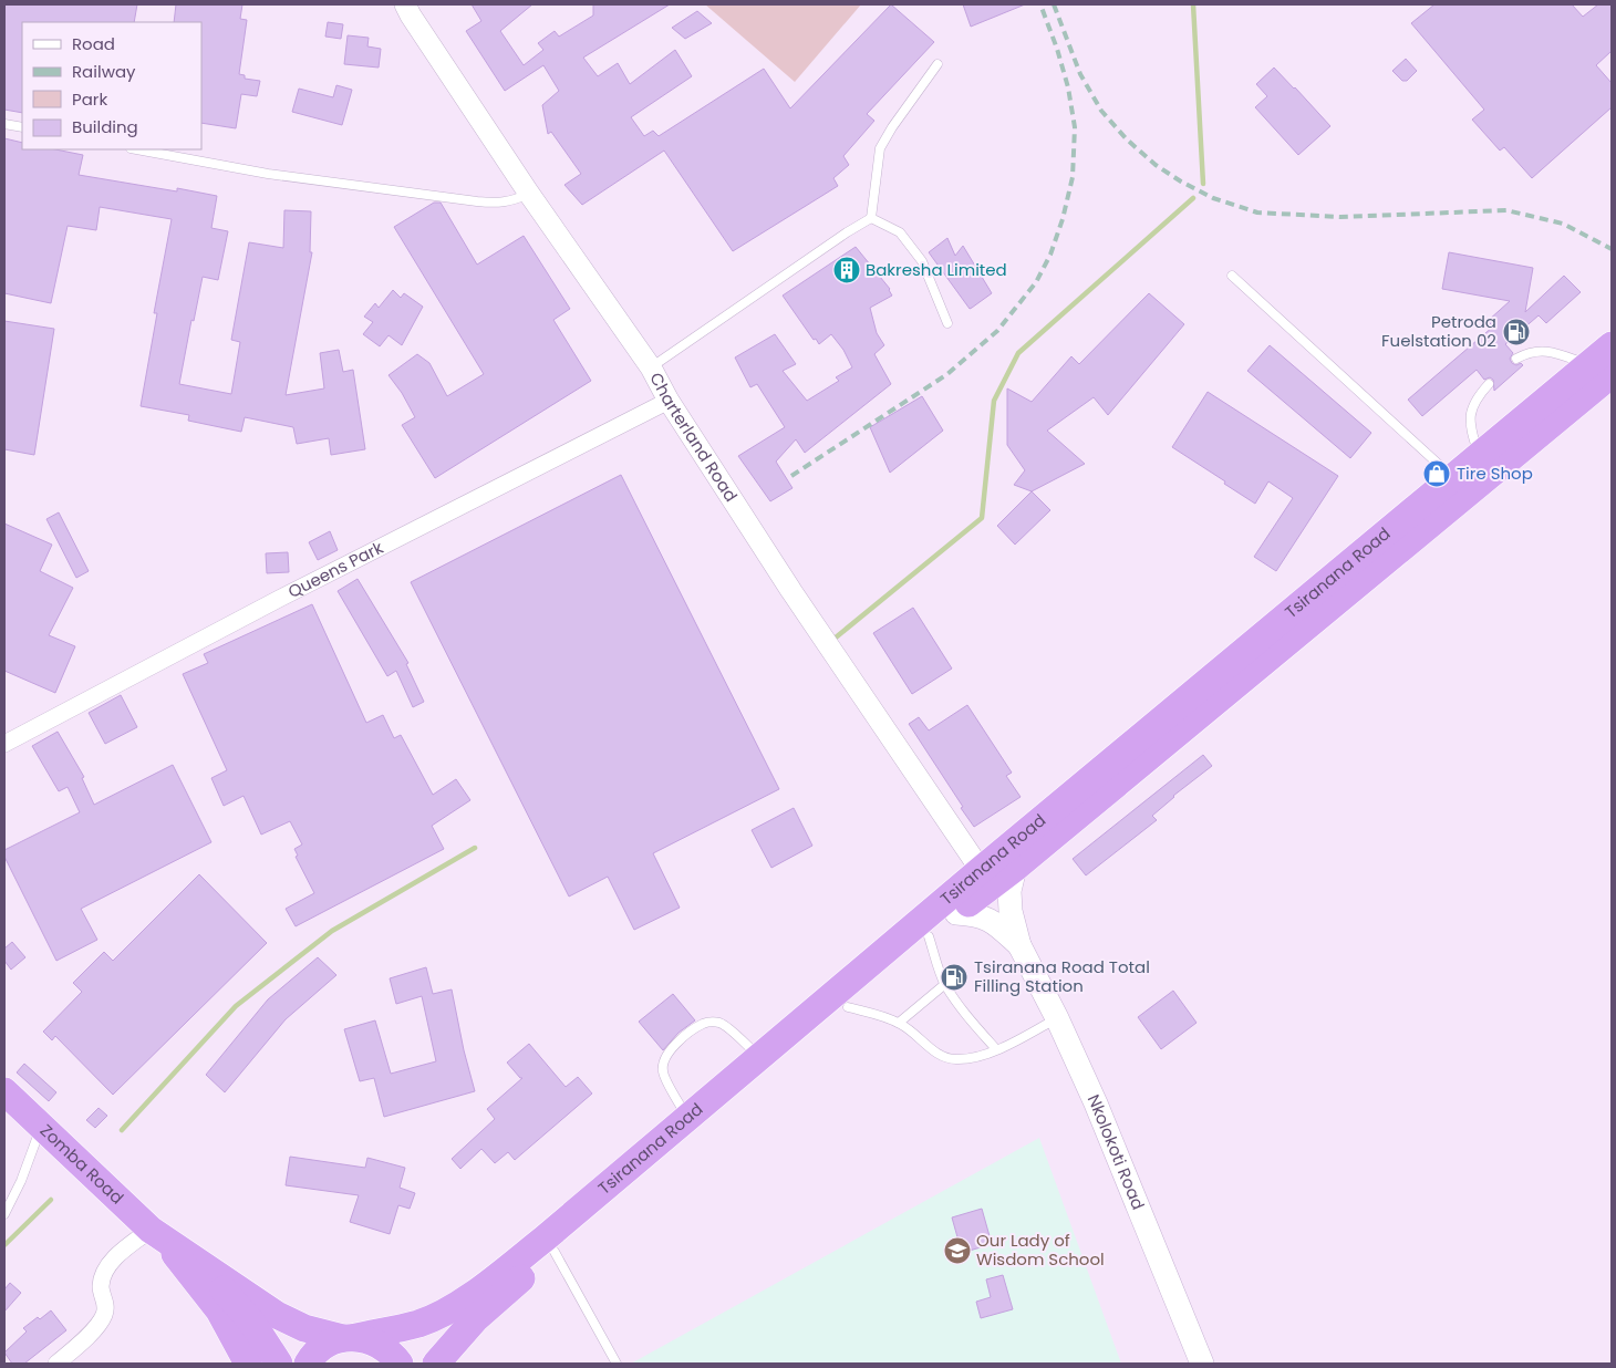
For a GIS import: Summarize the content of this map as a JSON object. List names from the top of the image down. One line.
{"streets":{"highway":["Tsiranana Road","Zomba Road"],"main road":["Nkolokoti Road"],"street":["Charterland Road","Queens Park"]},"crossings":[["Charterland Road","Queens Park"],["Charterland Road","Tsiranana Road"],["Tsiranana Road","Nkolokoti Road"]],"places":{"building":["Bakresha Limited"],"fuel station":["Petroda Fuelstation 02","Tsiranana Road Total Filling Station"],"shop":["Tire Shop"],"school or university":["Our Lady of Wisdom School"]},"legend":["Road","Railway","Park","Building"]}
